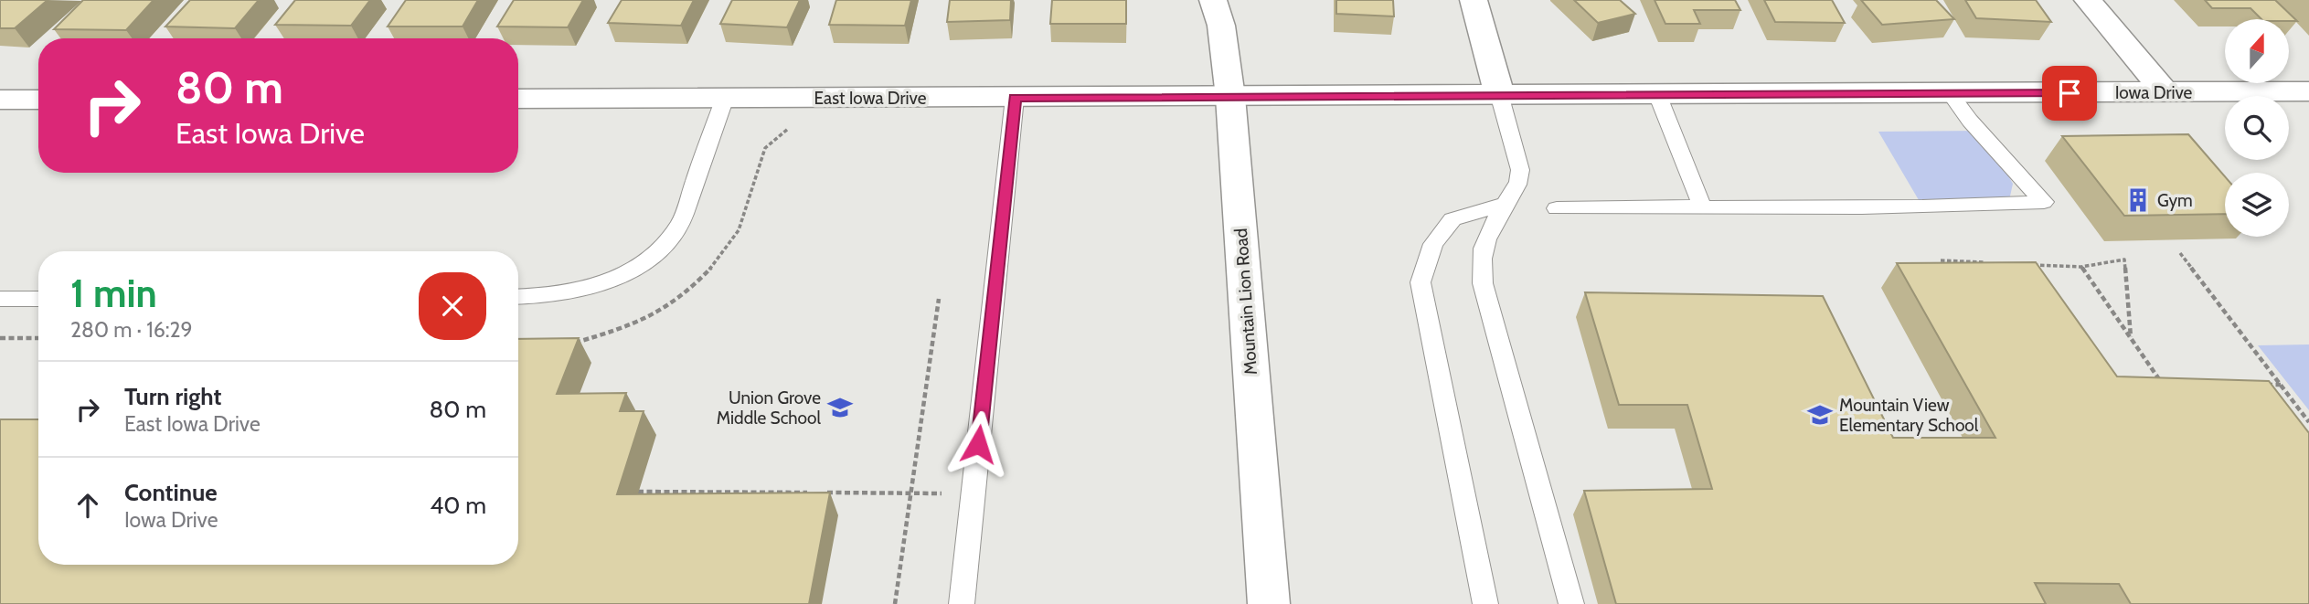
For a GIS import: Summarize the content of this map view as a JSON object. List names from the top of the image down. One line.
{"streets":{"street":["Iowa Drive","East Iowa Drive","Mountain Lion Road"]},"crossings":[["Iowa Drive","East Iowa Drive"],["Iowa Drive","Mountain Lion Road"],["East Iowa Drive","Mountain Lion Road"]],"places":{"building":["Gym"],"school or university":["Union Grove Middle School","Mountain View Elementary School"]},"north":"top","page":{"turn":["80 m","East Iowa Drive"],"heading":["1 min","280 m · 16:29"],"list":[{"name":"Turn right","note":"East Iowa Drive","value":"80 m"},{"name":"Continue","note":"Iowa Drive","value":"40 m"}]}}
